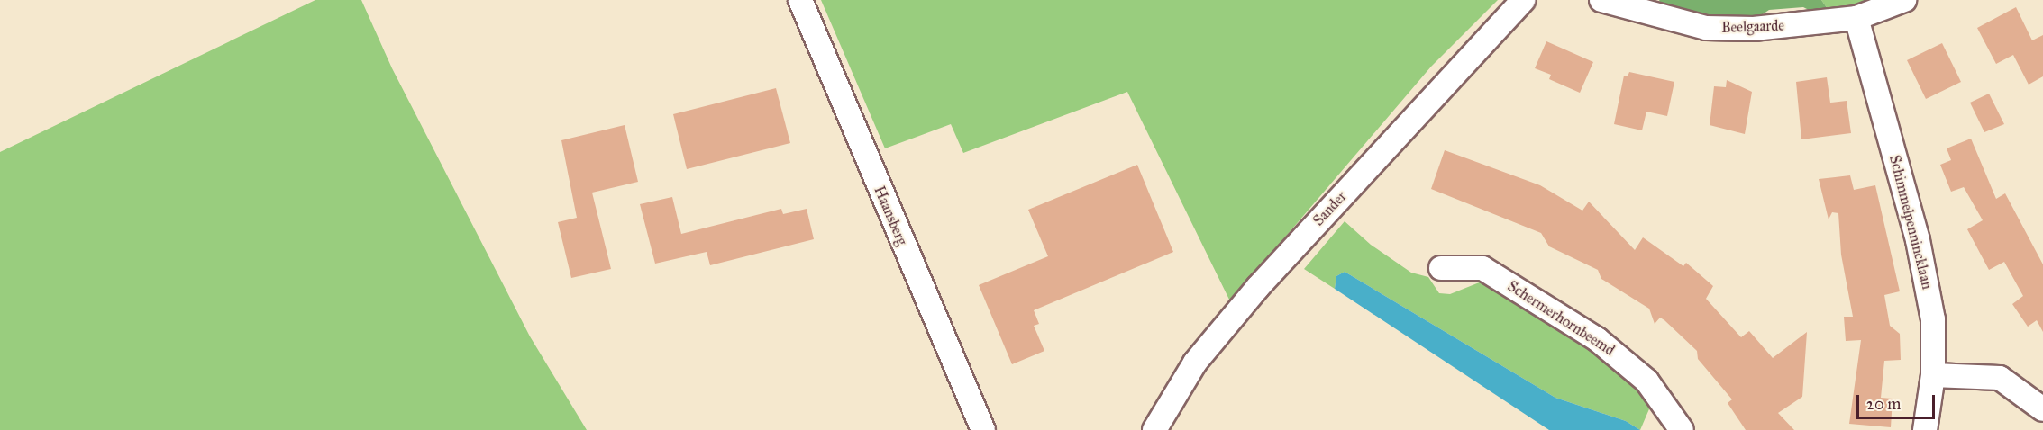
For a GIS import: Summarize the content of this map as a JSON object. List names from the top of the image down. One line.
{"streets":{"street":["Beelgaarde","Sander","Haansberg","Schimmelpennincklaan","Schermerhornbeemd"]},"crossings":[["Beelgaarde","Schimmelpennincklaan"]],"scale_bar":"20 m"}
